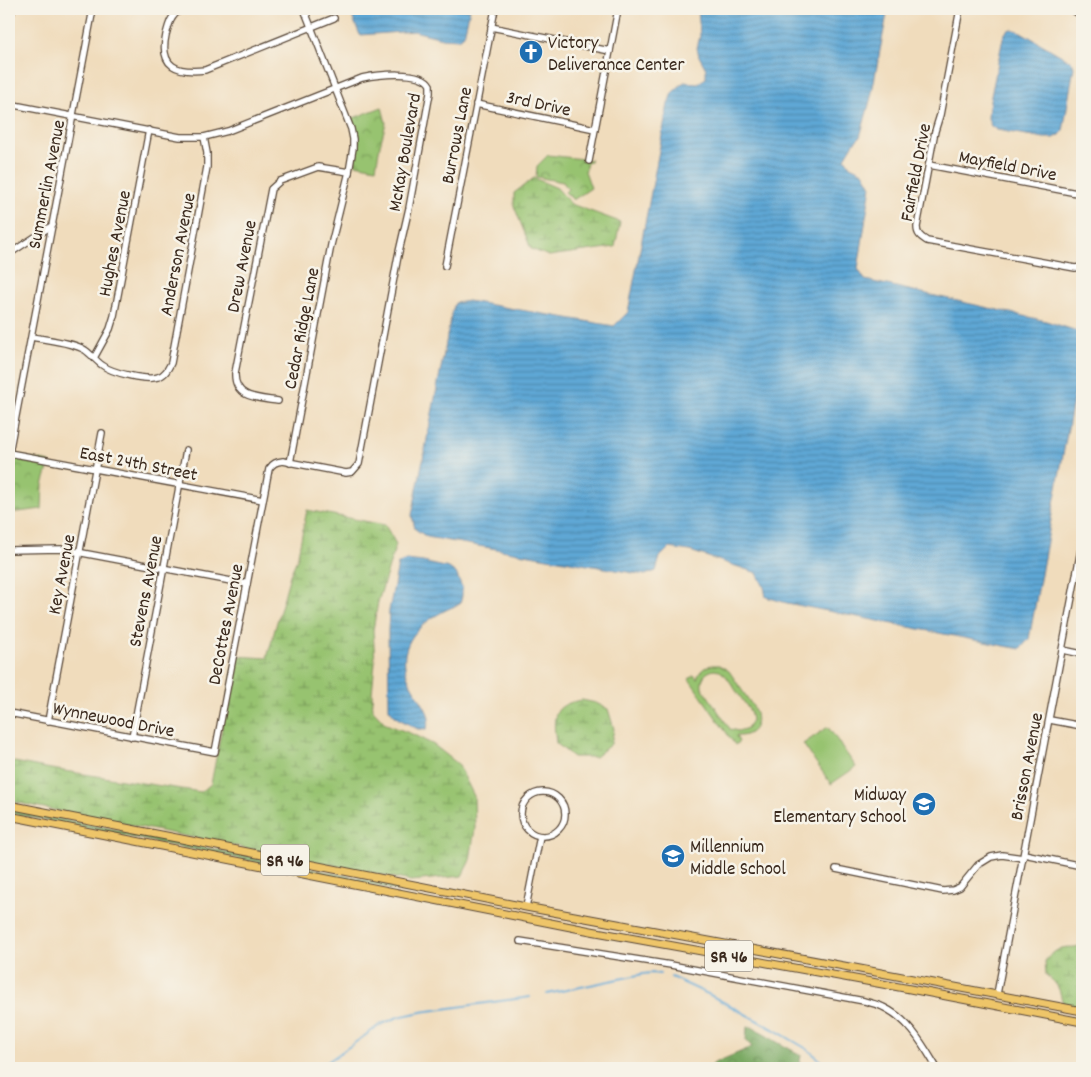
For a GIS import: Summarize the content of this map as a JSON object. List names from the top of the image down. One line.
{"streets":{"main road":["SR 46"],"street":["3rd Drive","Burrows Lane","McKay Boulevard","Mayfield Drive","Fairfield Drive","Summerlin Avenue","Hughes Avenue","Anderson Avenue","Drew Avenue","Cedar Ridge Lane","East 24th Street","Key Avenue","Stevens Avenue","DeCottes Avenue","Wynnewood Drive","Brisson Avenue"]},"crossings":[["3rd Drive","Burrows Lane"],["McKay Boulevard","Summerlin Avenue"],["McKay Boulevard","Hughes Avenue"],["McKay Boulevard","Anderson Avenue"],["McKay Boulevard","Cedar Ridge Lane"],["McKay Boulevard","East 24th Street"],["McKay Boulevard","DeCottes Avenue"],["Mayfield Drive","Fairfield Drive"],["Summerlin Avenue","East 24th Street"],["Hughes Avenue","Anderson Avenue"],["Drew Avenue","Cedar Ridge Lane"],["East 24th Street","Key Avenue"],["East 24th Street","Stevens Avenue"],["East 24th Street","DeCottes Avenue"],["Key Avenue","Wynnewood Drive"],["Stevens Avenue","Wynnewood Drive"],["DeCottes Avenue","Wynnewood Drive"],["Brisson Avenue","SR 46"]],"places":{"church":["Victory Deliverance Center"],"school or university":["Midway Elementary School","Millennium Middle School"]}}
